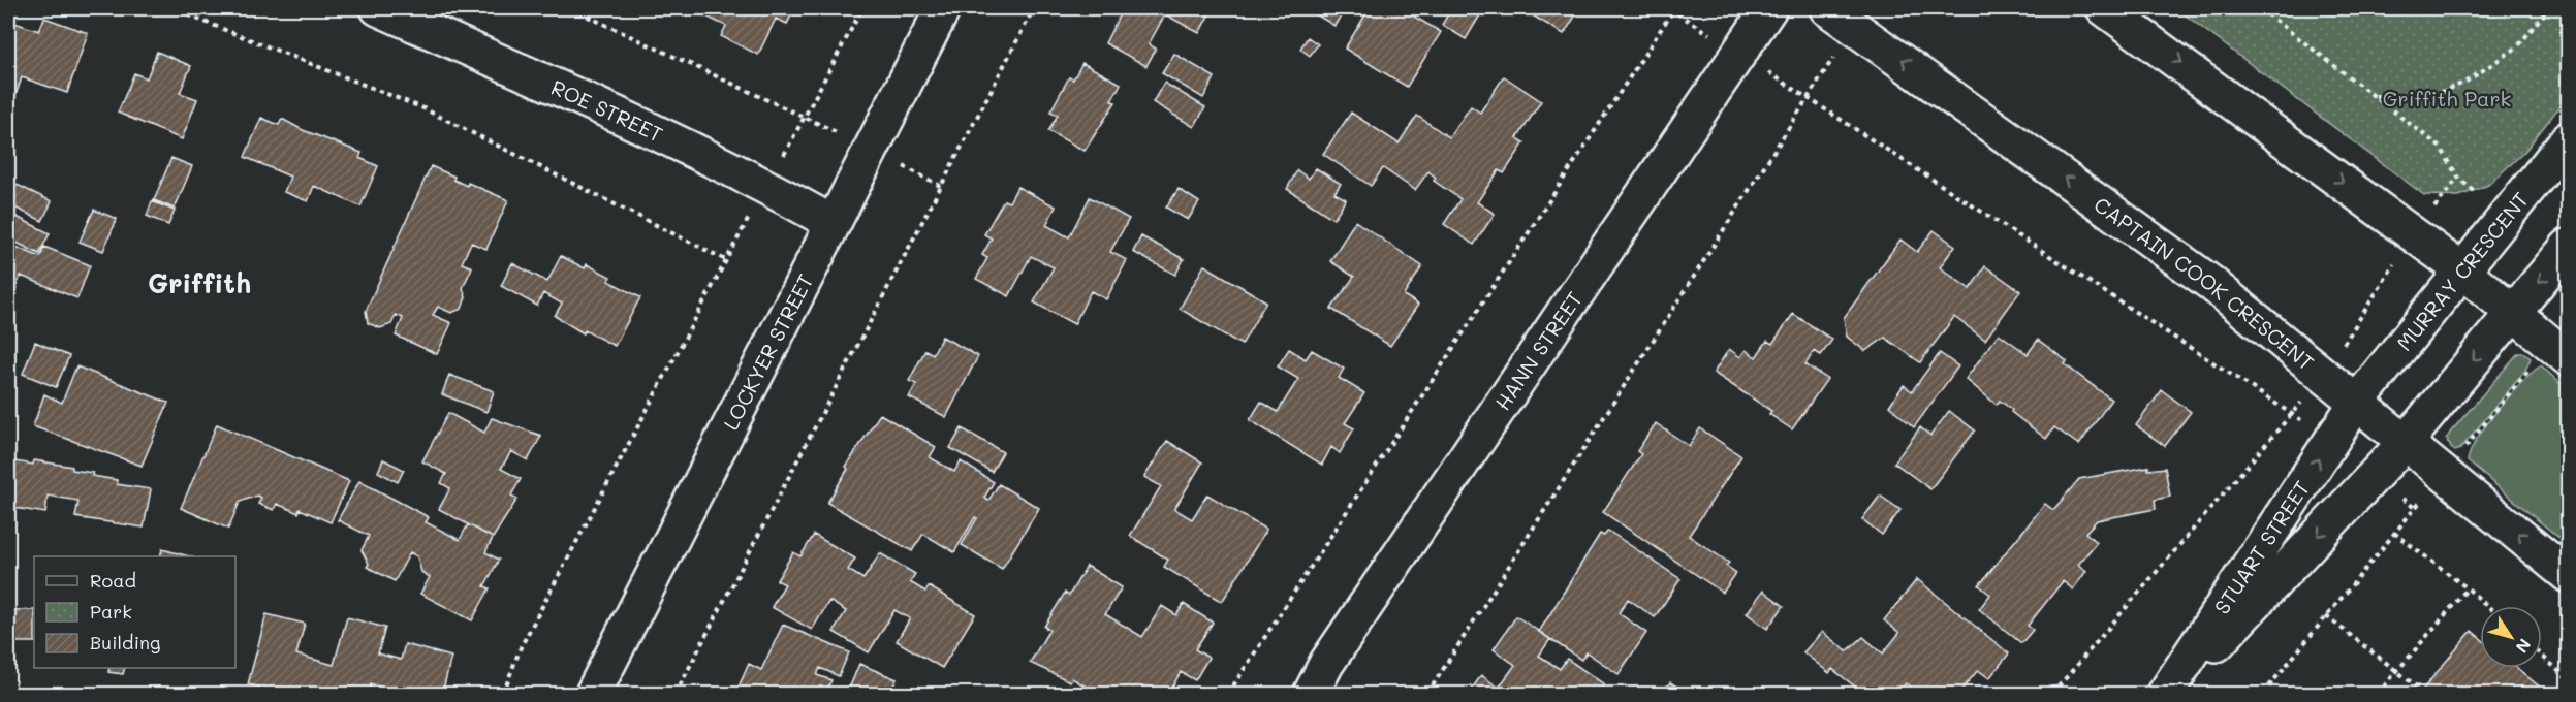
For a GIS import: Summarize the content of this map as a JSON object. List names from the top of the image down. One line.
{"streets":{"street":["ROE STREET","MURRAY CRESCENT","CAPTAIN COOK CRESCENT","HANN STREET","LOCKYER STREET","STUART STREET"]},"crossings":[["ROE STREET","LOCKYER STREET"],["MURRAY CRESCENT","CAPTAIN COOK CRESCENT"],["MURRAY CRESCENT","STUART STREET"],["CAPTAIN COOK CRESCENT","STUART STREET"]],"districts":["Griffith"],"parks":["Griffith Park"],"legend":["Road","Park","Building"],"north":"bottom right"}
